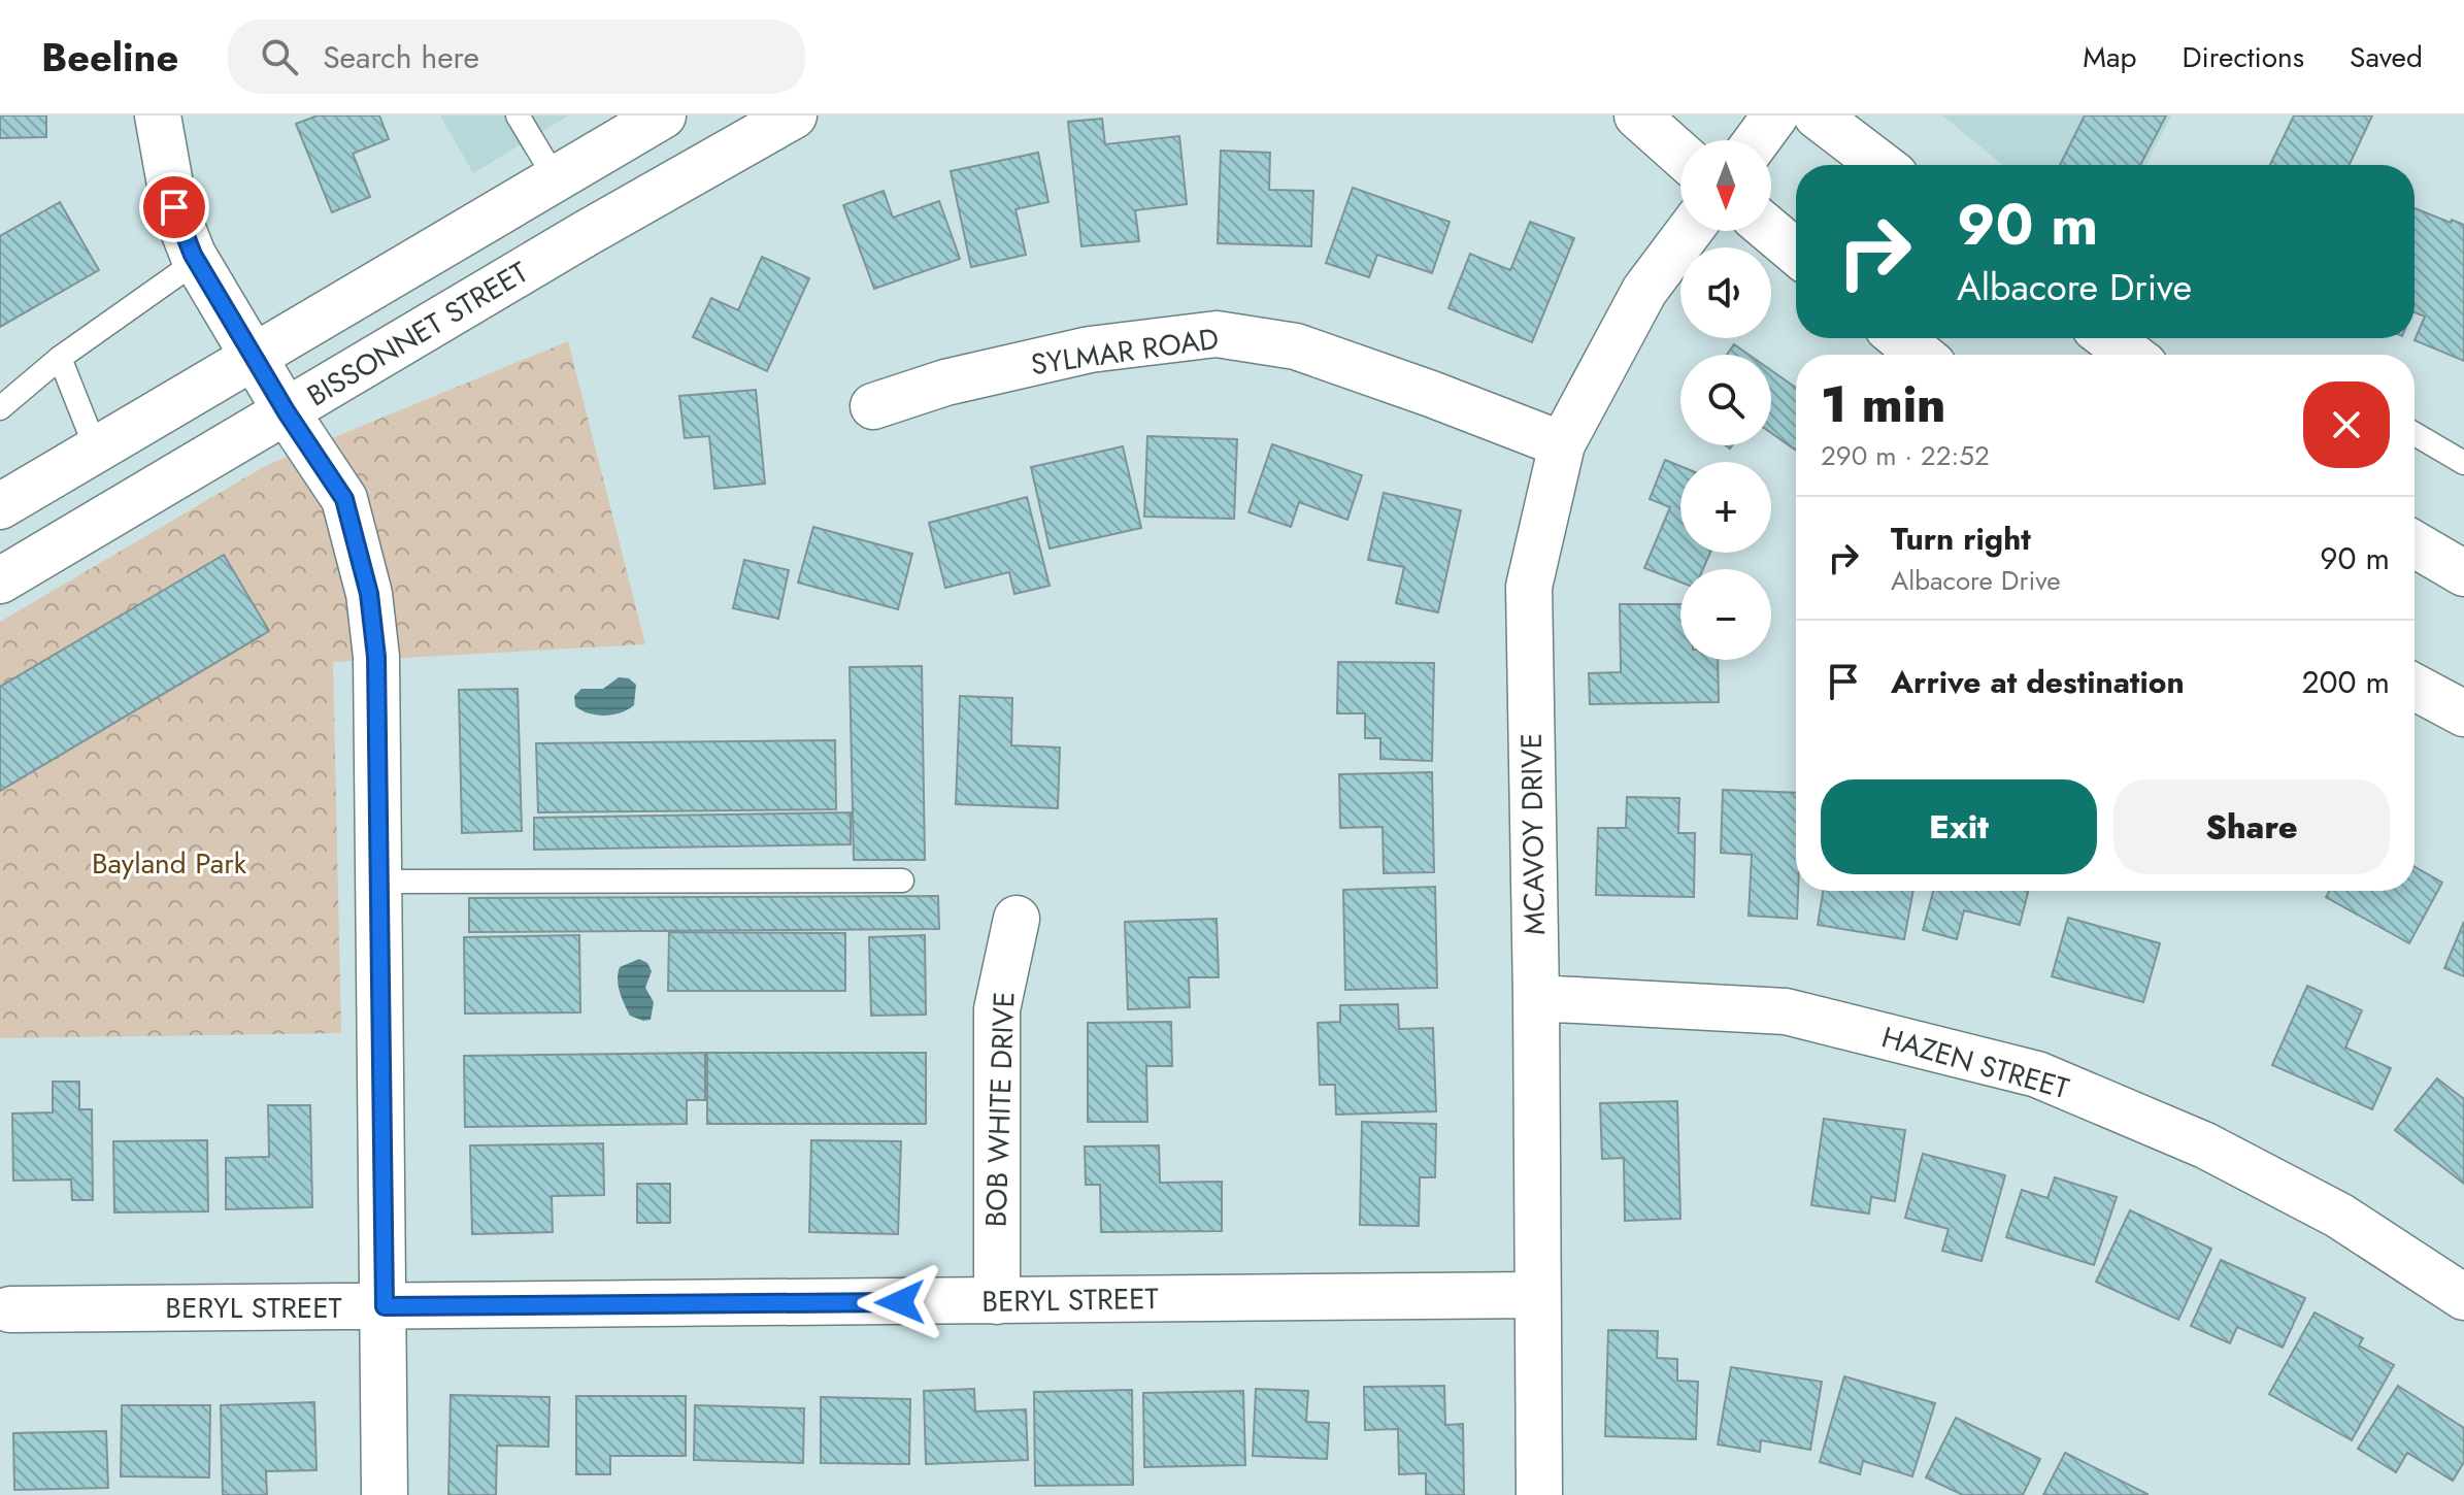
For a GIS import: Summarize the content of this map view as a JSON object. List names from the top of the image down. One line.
{"streets":{"street":["BISSONNET STREET","SYLMAR ROAD","MCAVOY DRIVE","HAZEN STREET","BOB WHITE DRIVE","BERYL STREET"]},"crossings":[["SYLMAR ROAD","MCAVOY DRIVE"],["MCAVOY DRIVE","HAZEN STREET"],["MCAVOY DRIVE","BERYL STREET"],["BOB WHITE DRIVE","BERYL STREET"]],"parks":["Bayland Park"],"north":"bottom","page":{"header":"Beeline","search":"Search here","nav":["Map","Directions","Saved"],"map_buttons":["+","−"],"turn":["90 m","Albacore Drive"],"heading":["1 min","290 m · 22:52"],"list":[{"name":"Turn right","note":"Albacore Drive","value":"90 m"},{"name":"Arrive at destination","value":"200 m"}],"buttons":["Exit","Share"]}}
